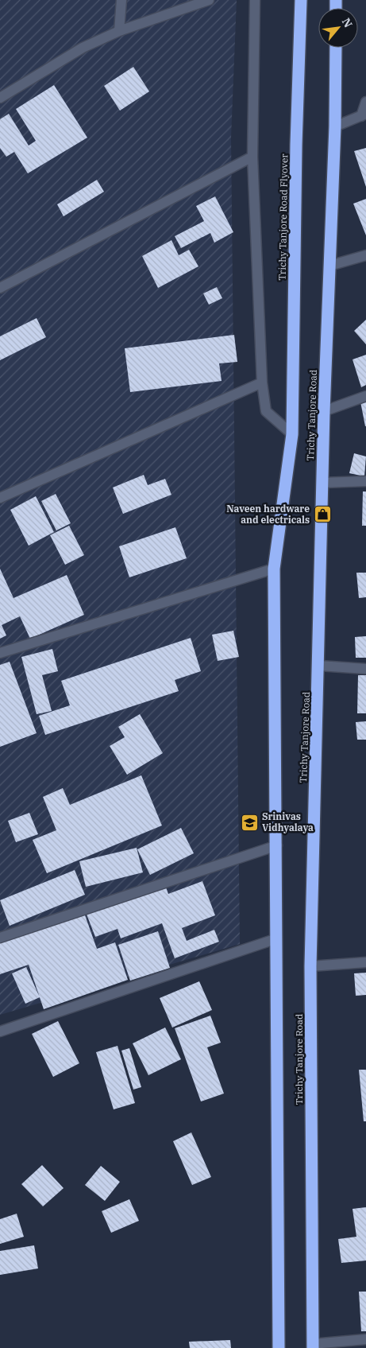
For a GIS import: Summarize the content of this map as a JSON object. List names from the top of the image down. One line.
{"streets":{"highway":["Trichy Tanjore Road Flyover","Trichy Tanjore Road"]},"crossings":[["Trichy Tanjore Road Flyover","Trichy Tanjore Road"]],"places":{"shop":["Naveen hardware and electricals"],"school or university":["Srinivas Vidhyalaya"]},"north":"top right"}
